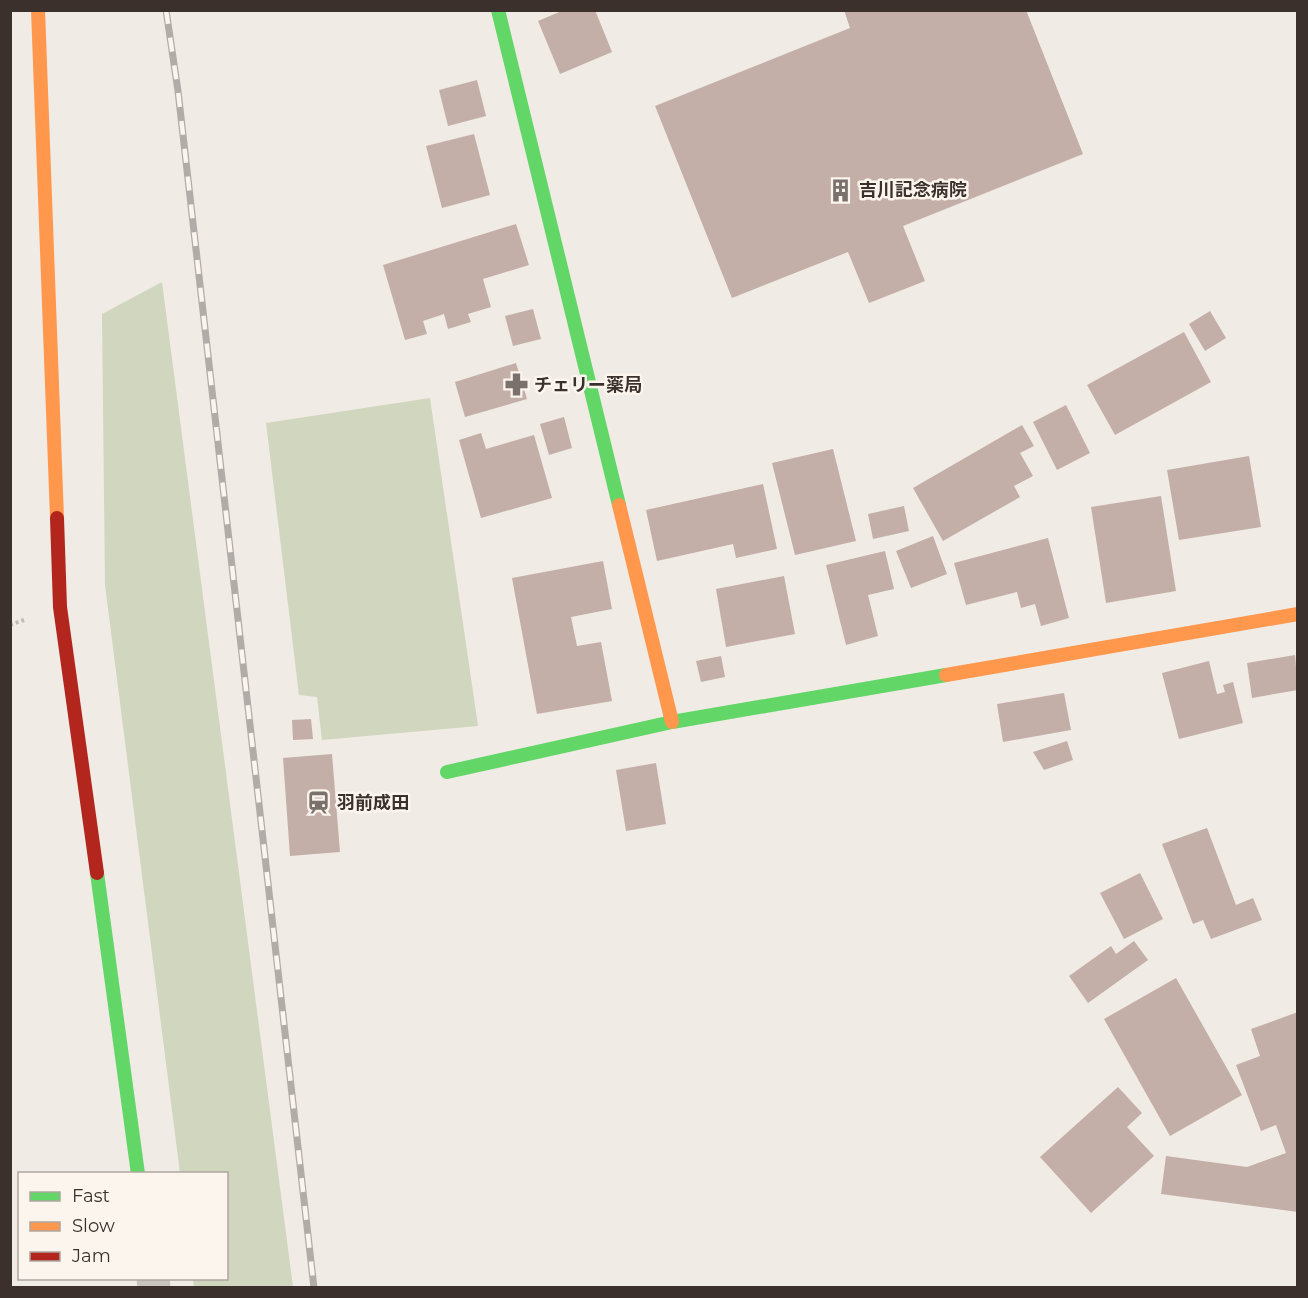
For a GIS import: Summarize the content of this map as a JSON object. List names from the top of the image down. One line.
{"places":{"building":["吉川記念病院"],"pharmacy":["チェリー薬局"],"station":["羽前成田"]},"legend":["Fast","Slow","Jam"]}
